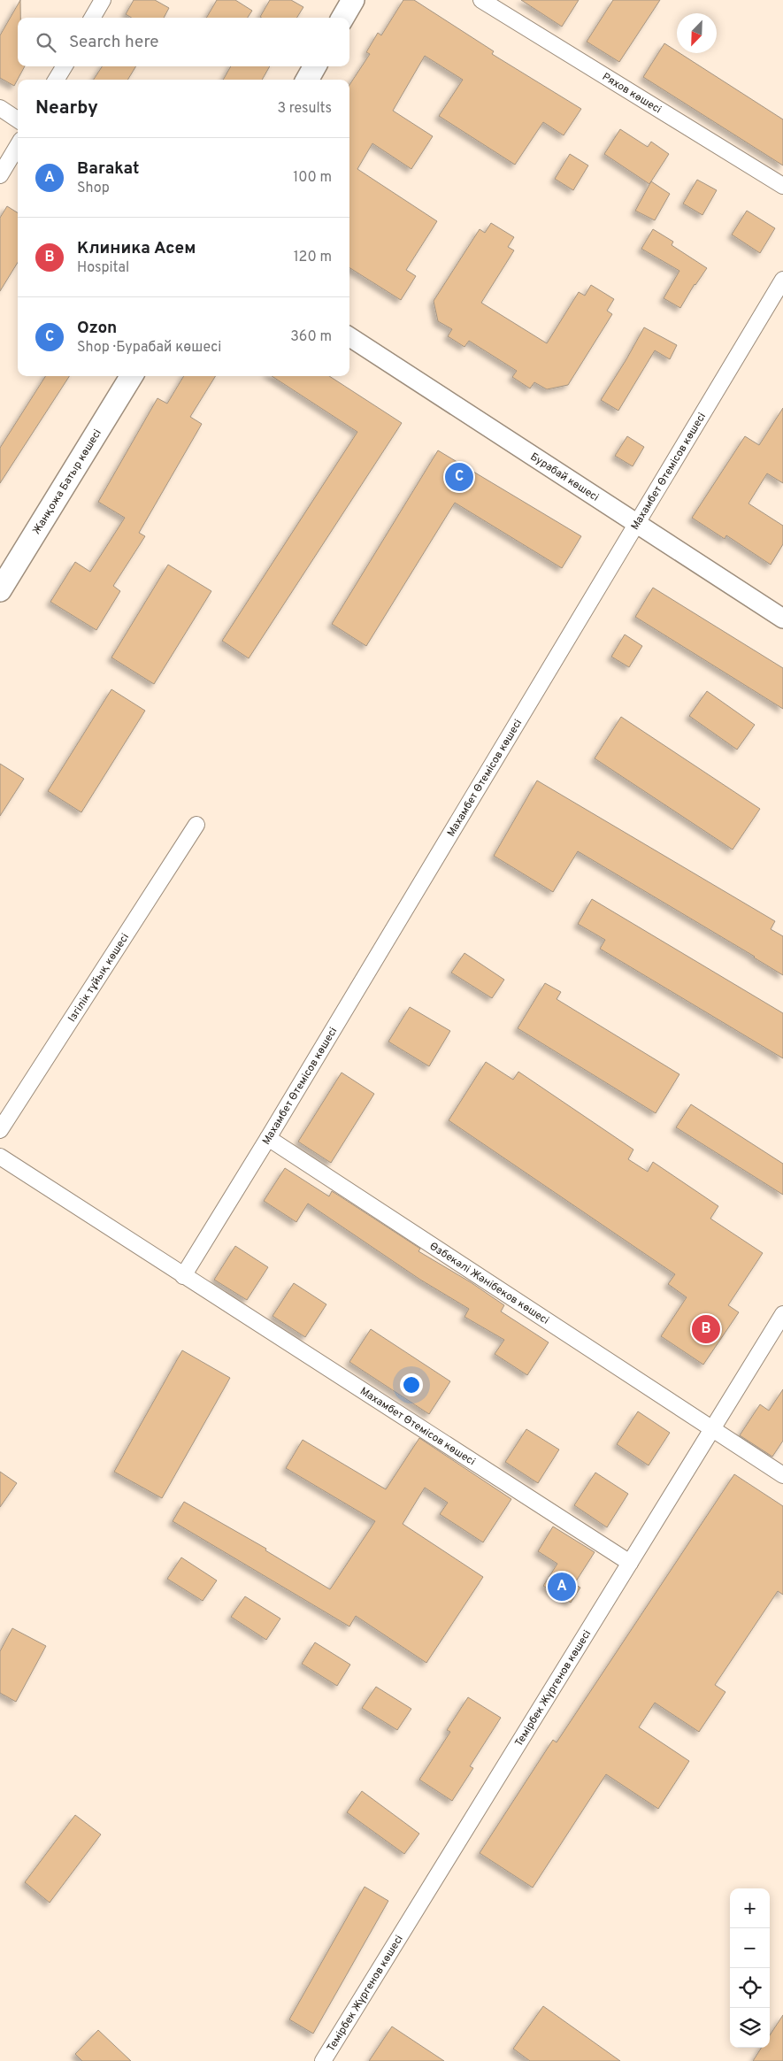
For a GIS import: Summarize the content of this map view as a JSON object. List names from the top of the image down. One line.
{"streets":{"main road":["Жанқожа Батыр көшесі"],"street":["Ряхов көшесі","Махамбет Өтемісов көшесі","Бурабай көшесі","Ізгілік тұйық көшесі","Өзбекәлі Жәнібеков көшесі","Темірбек Жүргенов көшесі"]},"crossings":[["Махамбет Өтемісов көшесі","Бурабай көшесі"],["Махамбет Өтемісов көшесі","Өзбекәлі Жәнібеков көшесі"],["Махамбет Өтемісов көшесі","Темірбек Жүргенов көшесі"],["Өзбекәлі Жәнібеков көшесі","Темірбек Жүргенов көшесі"]],"north":"bottom left","page":{"search":"Search here","heading":["Nearby","3 results"],"list":[{"mark":"A","name":"Barakat","note":"Shop","value":"100 m"},{"mark":"B","name":"Клиника Асем","note":"Hospital","value":"120 m"},{"mark":"C","name":"Ozon","note":"Shop · Бурабай көшесі","value":"360 m"}],"pins":["C","B","A"],"map_buttons":["+","−"]}}
